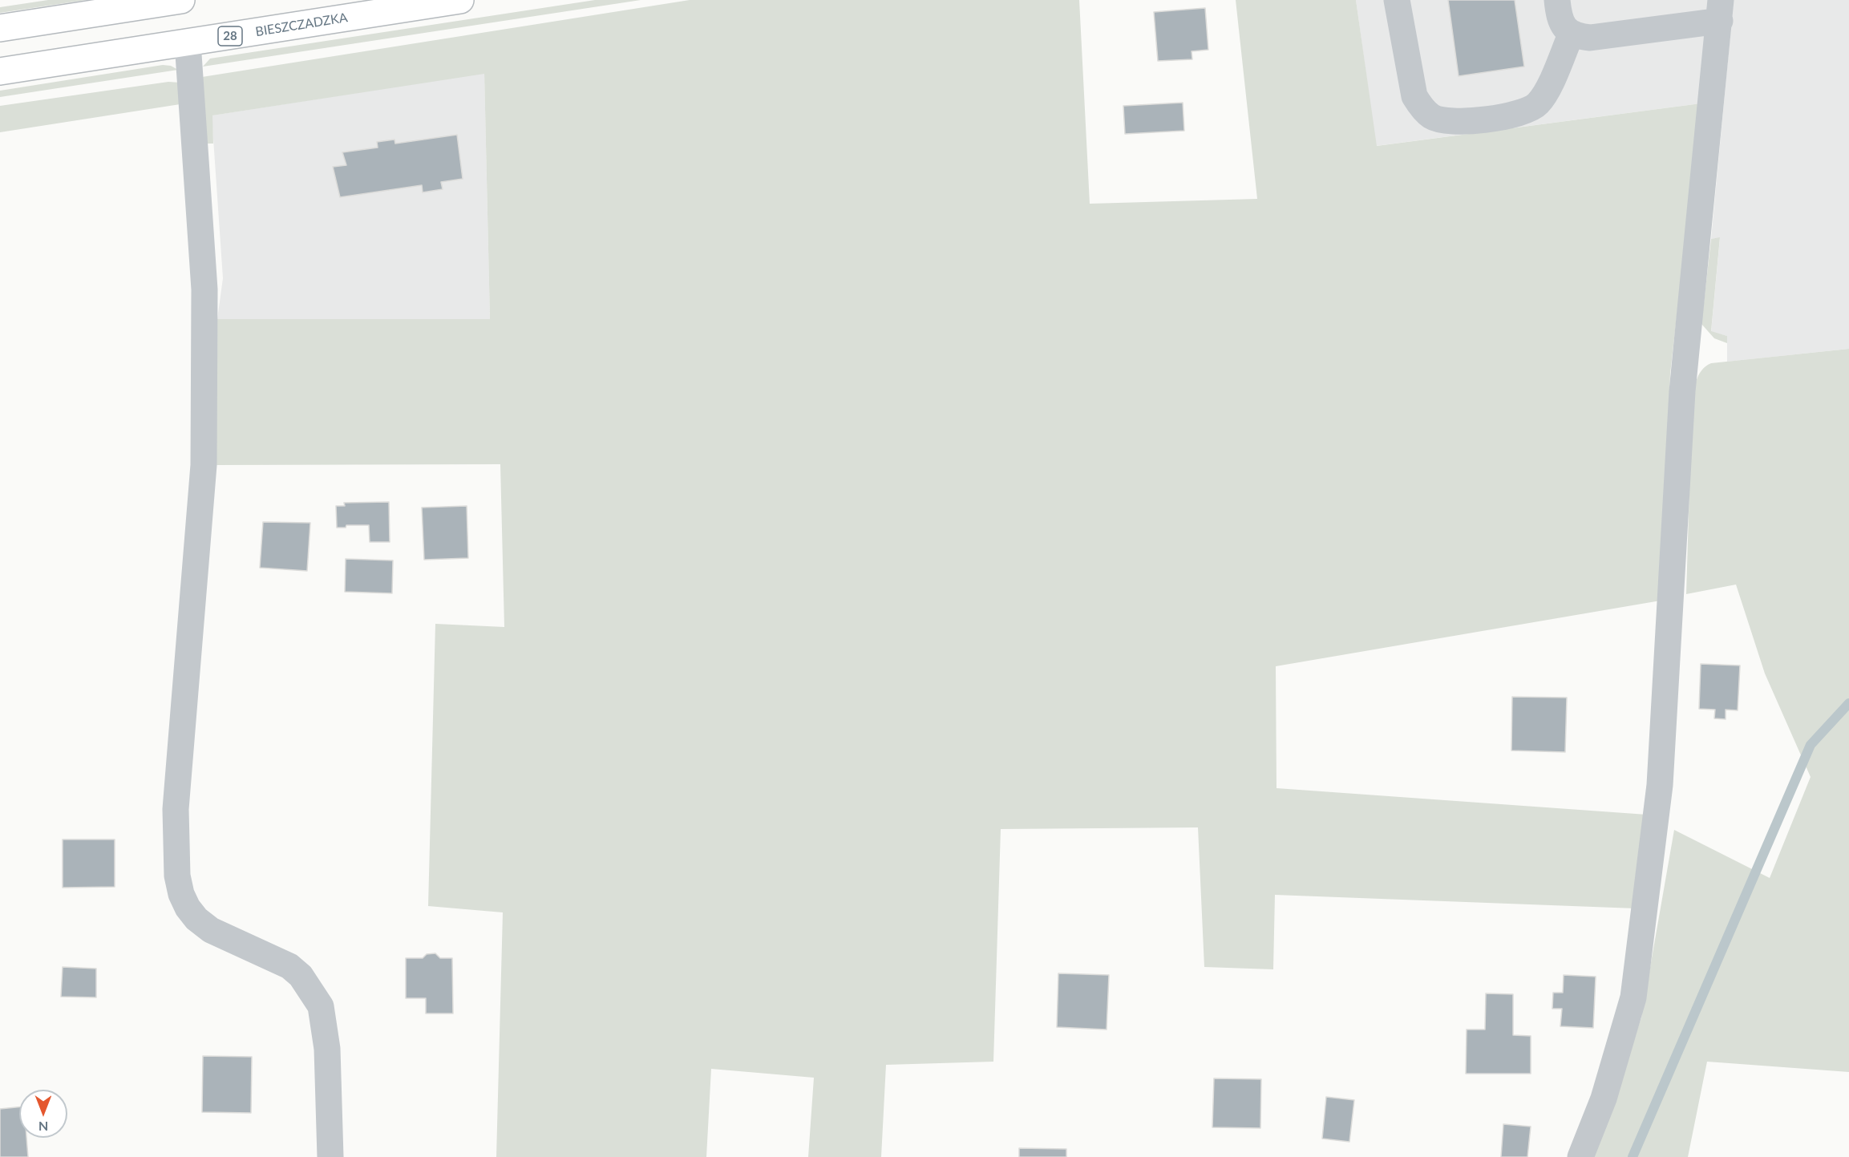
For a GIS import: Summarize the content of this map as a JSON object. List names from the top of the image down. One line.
{"streets":{"main road":["BIESZCZADZKA","28"]},"north":"bottom"}
